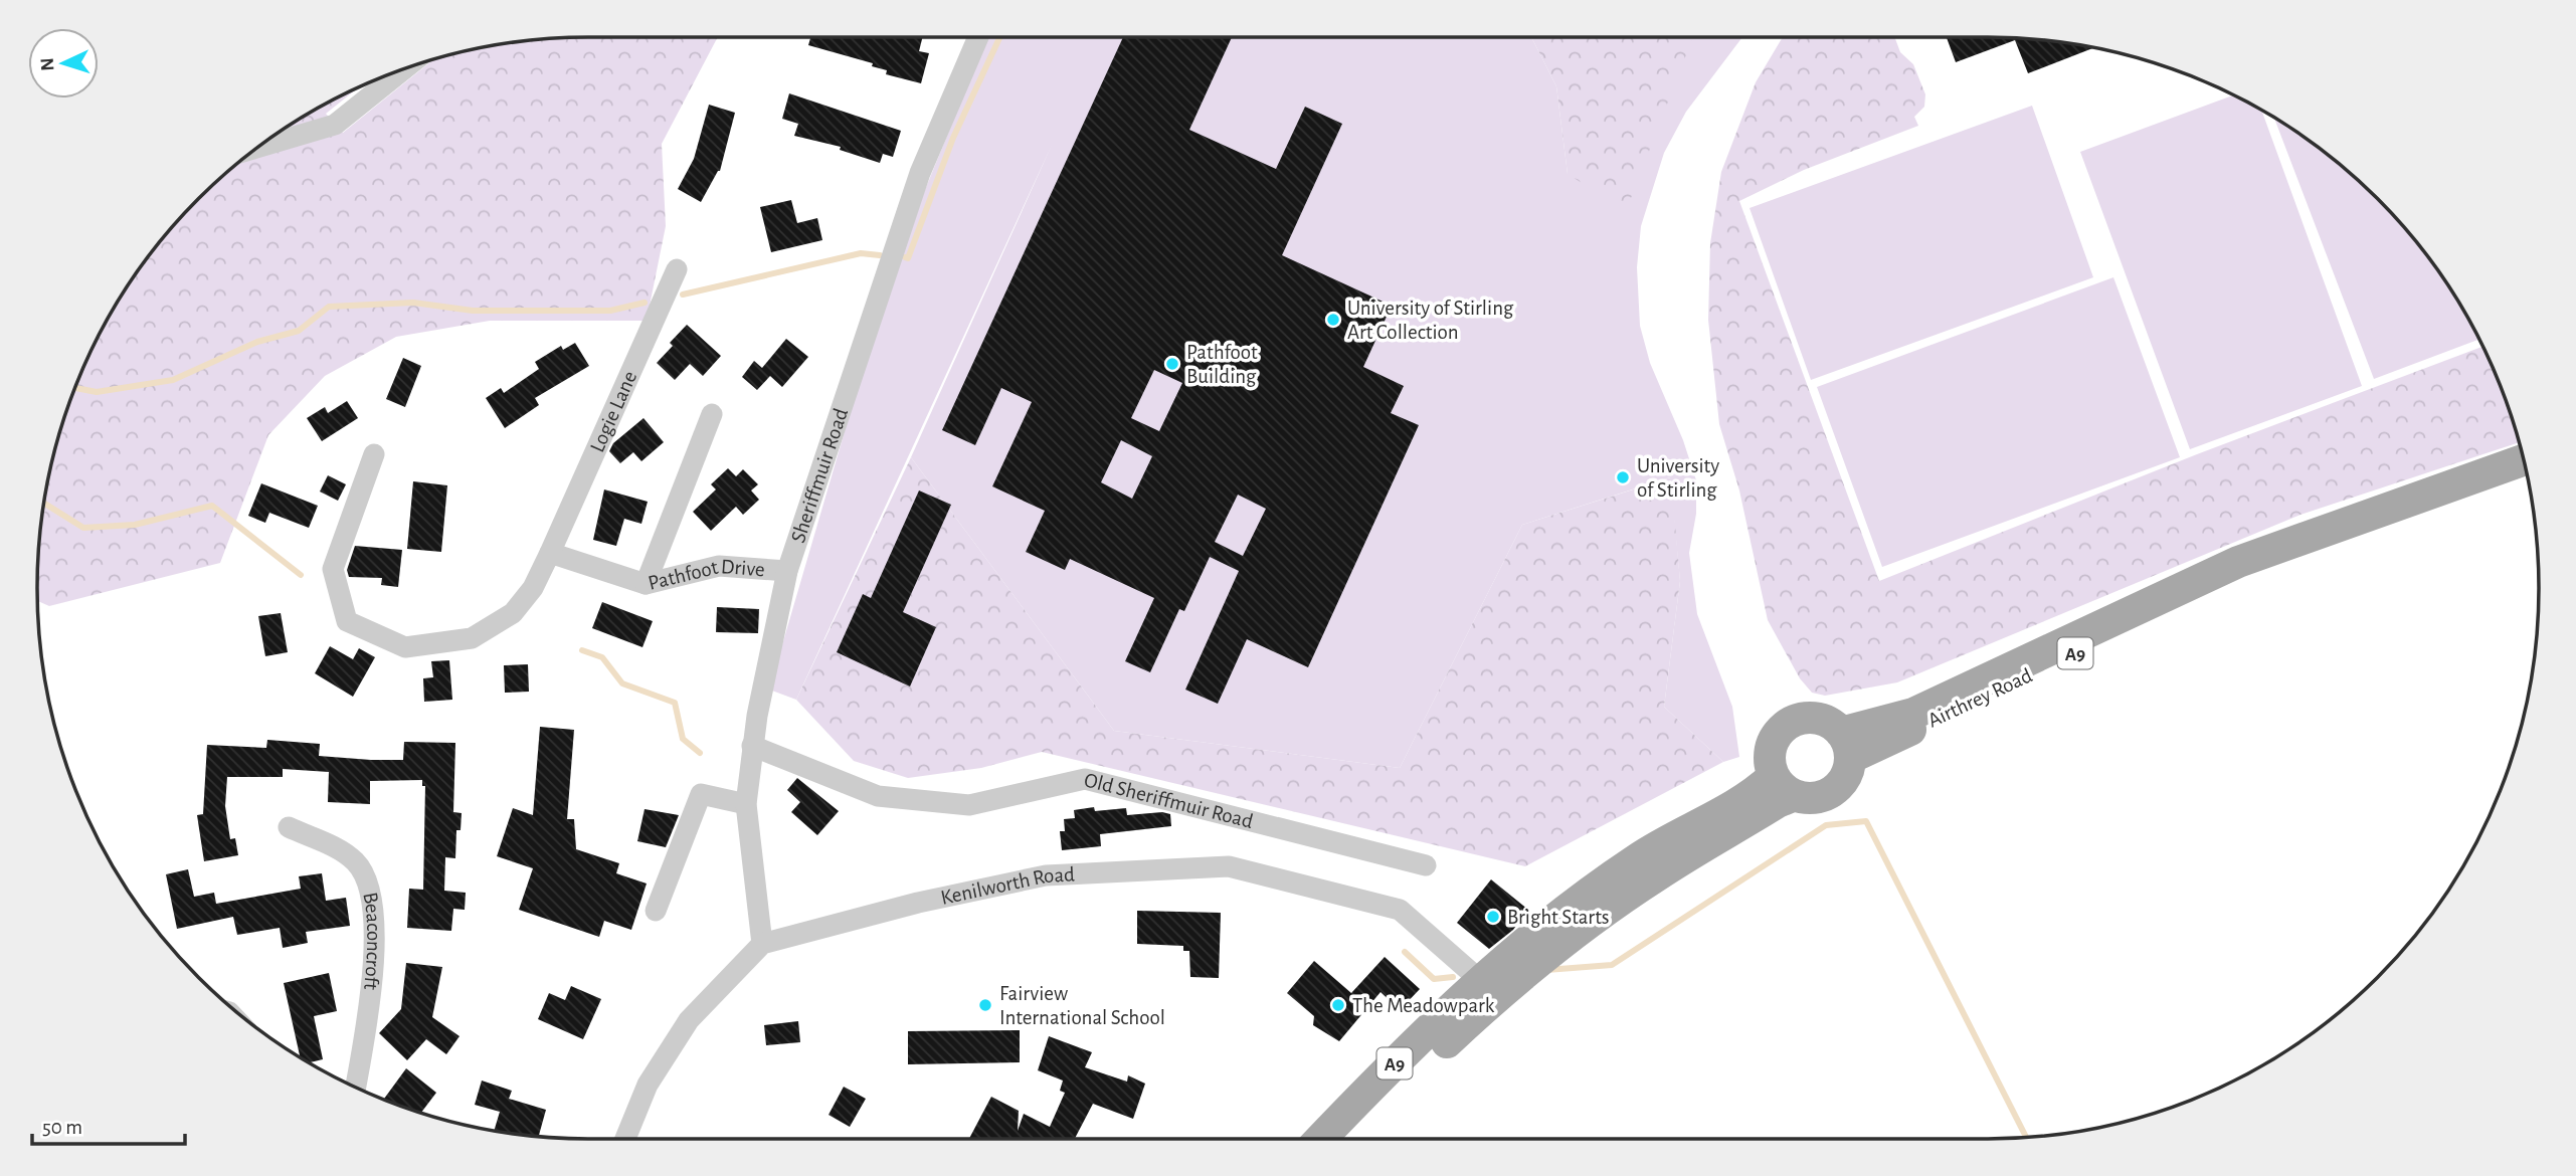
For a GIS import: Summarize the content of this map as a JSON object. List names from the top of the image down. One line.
{"streets":{"main road":["A9","Airthrey Road"],"street":["Logie Lane","Sheriffmuir Road","Pathfoot Drive","Old Sheriffmuir Road","Kenilworth Road","Beaconcroft"]},"crossings":[["Logie Lane","Pathfoot Drive"],["Sheriffmuir Road","Pathfoot Drive"],["Sheriffmuir Road","Old Sheriffmuir Road"],["Sheriffmuir Road","Kenilworth Road"],["A9","Airthrey Road"],["A9","Kenilworth Road"]],"places":["University of Stirling Art Collection","Pathfoot Building","University of Stirling","Bright Starts","Fairview International School","The Meadowpark"],"scale_bar":"50 m","north":"left"}
